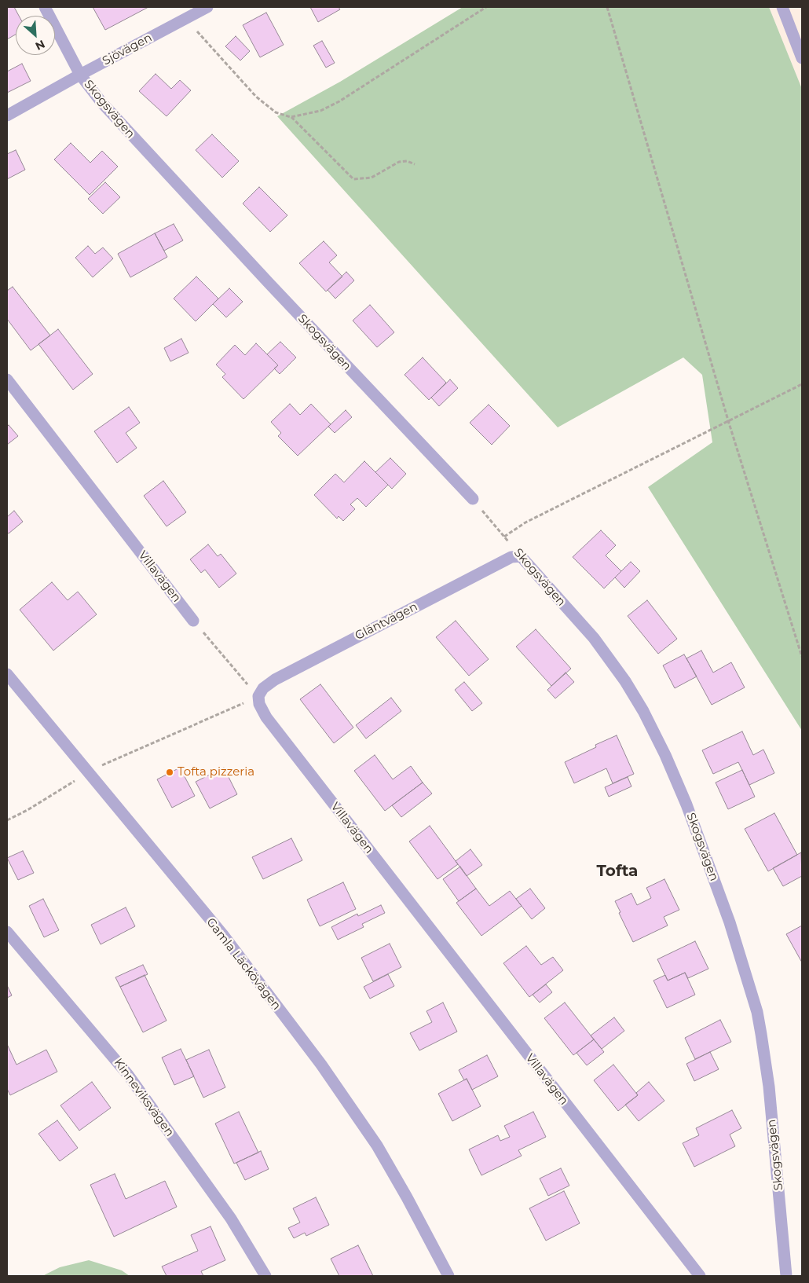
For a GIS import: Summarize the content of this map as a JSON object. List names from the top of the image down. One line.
{"streets":{"street":["Sjövägen","Skogsvägen","Villavägen","Gläntvägen","Gamla Läckövägen","Kinneviksvägen"]},"crossings":[["Sjövägen","Skogsvägen"],["Skogsvägen","Gläntvägen"],["Villavägen","Gläntvägen"]],"districts":["Tofta"],"places":["Tofta pizzeria"],"north":"bottom right"}
